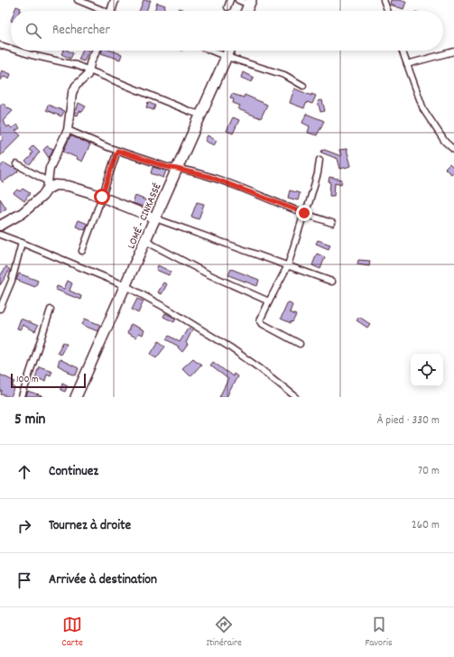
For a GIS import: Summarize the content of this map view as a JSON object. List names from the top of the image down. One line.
{"streets":{"highway":["LOMÉ - CINKASSÉ"]},"scale_bar":"100 m","page":{"search":"Rechercher","scale":"100 m","heading":["5 min","À pied · 330 m"],"list":[["Continuez","70 m"],["Tournez à droite","260 m"],"Arrivée à destination"],"nav":["Carte","Itinéraire","Favoris"]}}
